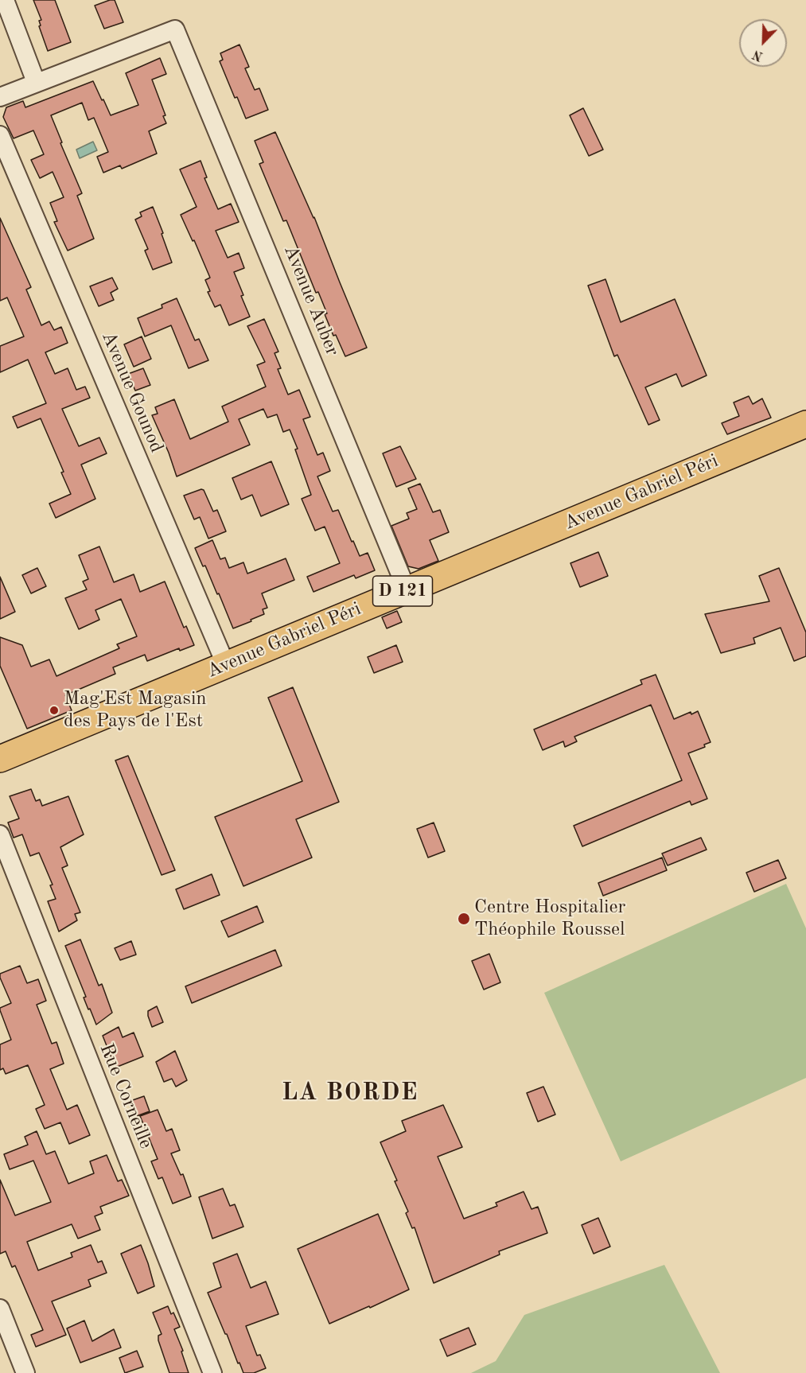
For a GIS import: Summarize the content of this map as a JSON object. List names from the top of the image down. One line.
{"streets":{"main road":["Avenue Gabriel Péri","D 121"],"street":["Avenue Auber","Avenue Gounod","Rue Corneille"]},"crossings":[["Avenue Auber","Avenue Gabriel Péri"],["Avenue Gounod","Avenue Gabriel Péri"]],"districts":["LA BORDE"],"places":["Mag'Est Magasin des Pays de l'Est","Centre Hospitalier Théophile Roussel"],"north":"bottom left"}
